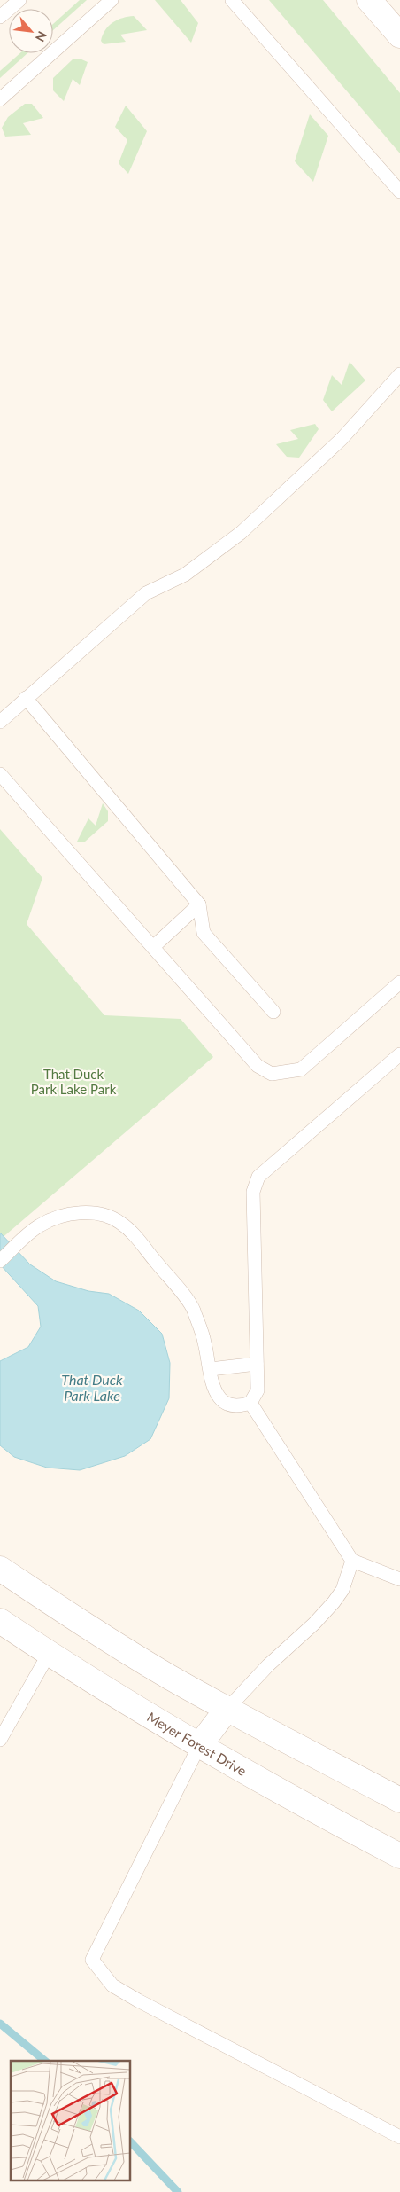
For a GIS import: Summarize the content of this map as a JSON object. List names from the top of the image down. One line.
{"streets":{"street":["Meyer Forest Drive"]},"water":["That Duck Park Lake"],"parks":["That Duck Park Lake Park"],"north":"bottom right"}
